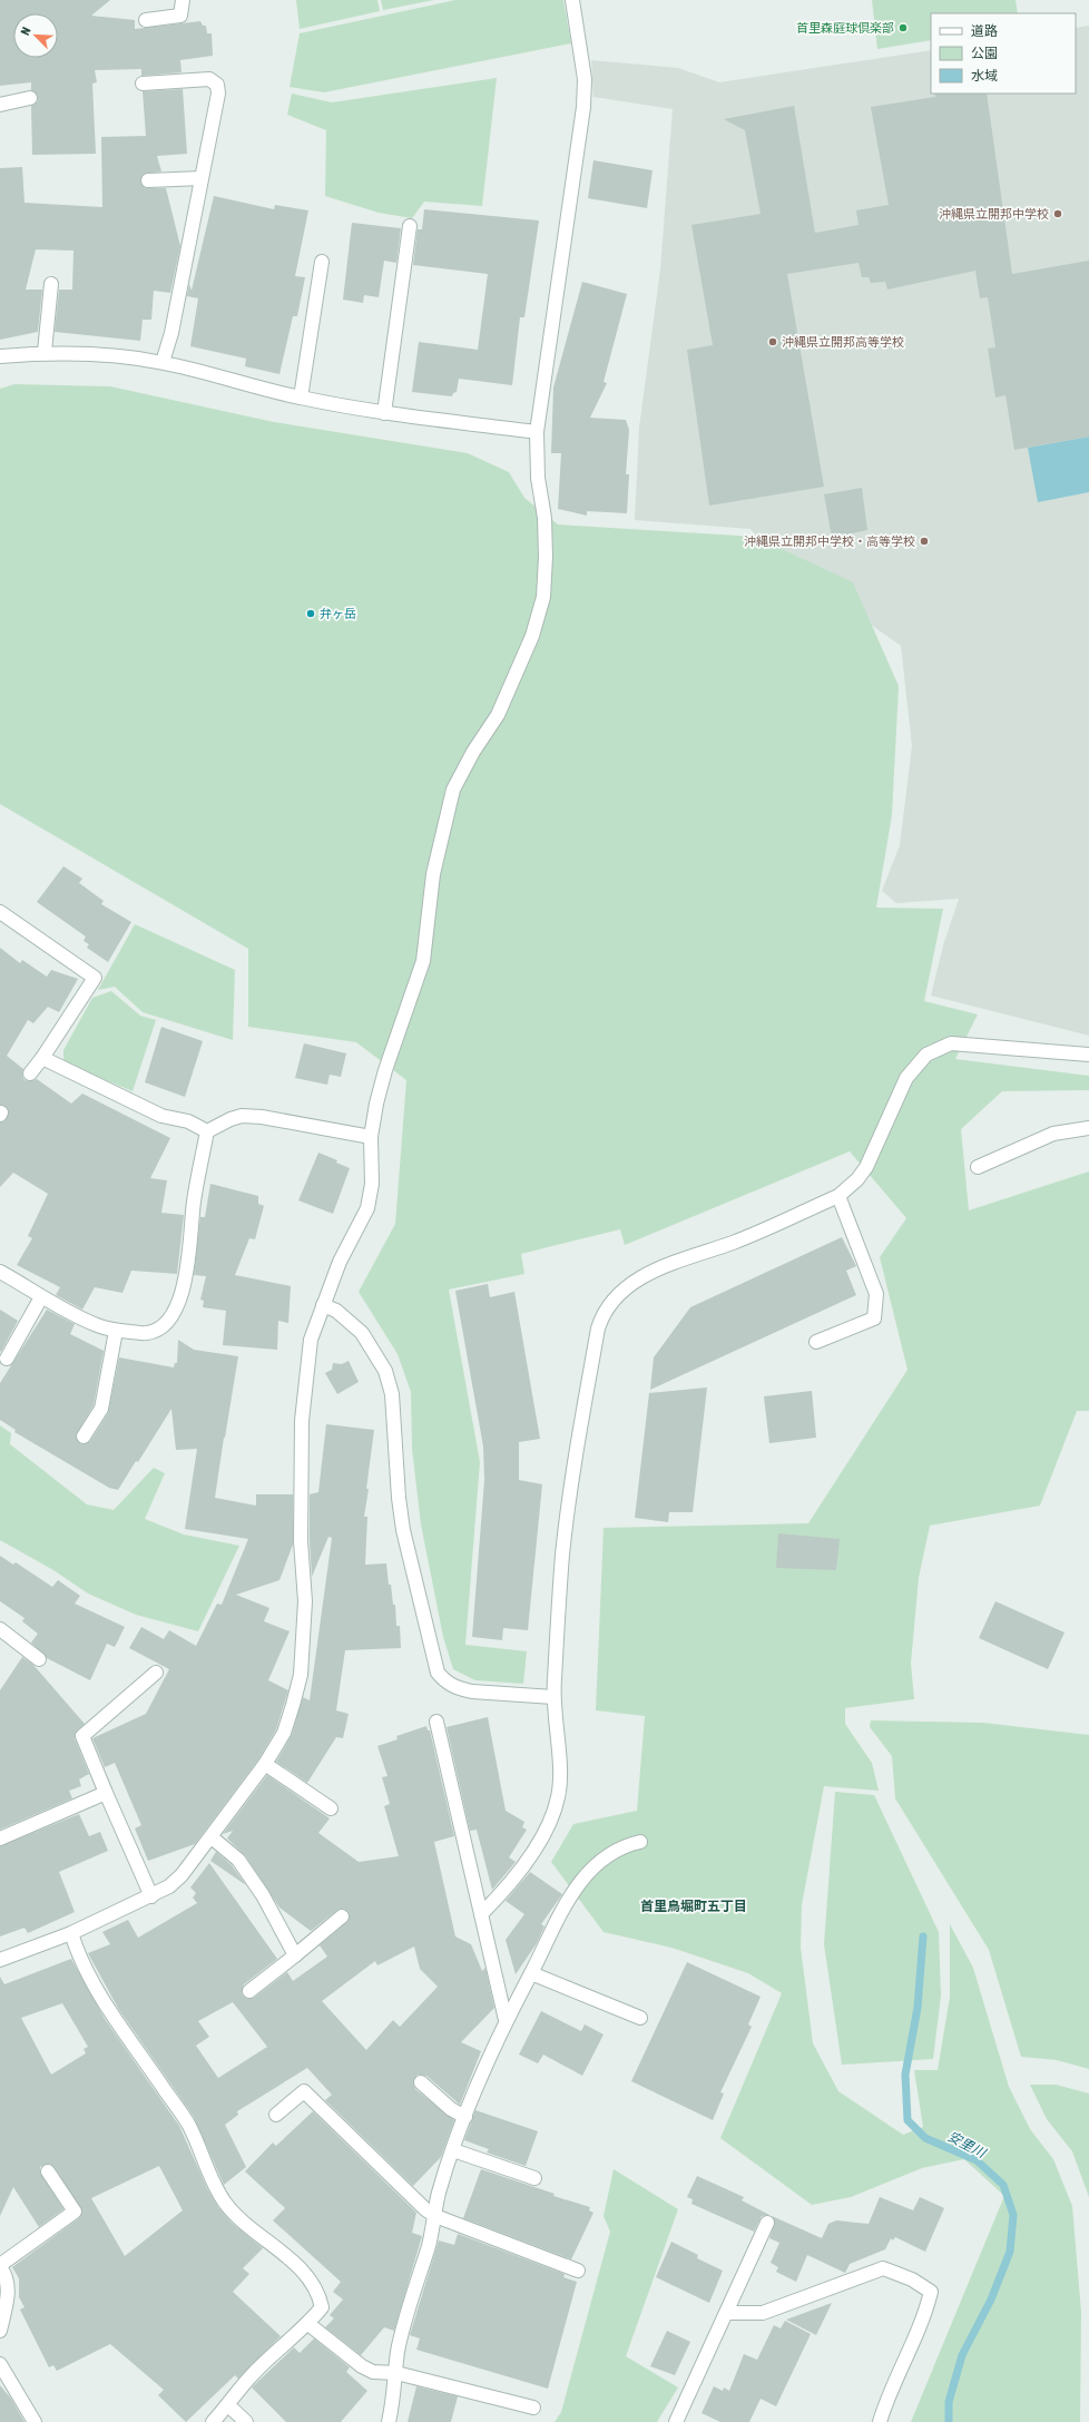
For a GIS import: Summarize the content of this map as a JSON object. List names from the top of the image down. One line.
{"districts":["首里鳥堀町五丁目"],"water":["安里川"],"places":["首里森庭球倶楽部","沖縄県立開邦中学校","沖縄県立開邦高等学校","沖縄県立開邦中学校・高等学校","弁ヶ岳"],"legend":["道路","公園","水域"],"north":"top left"}
